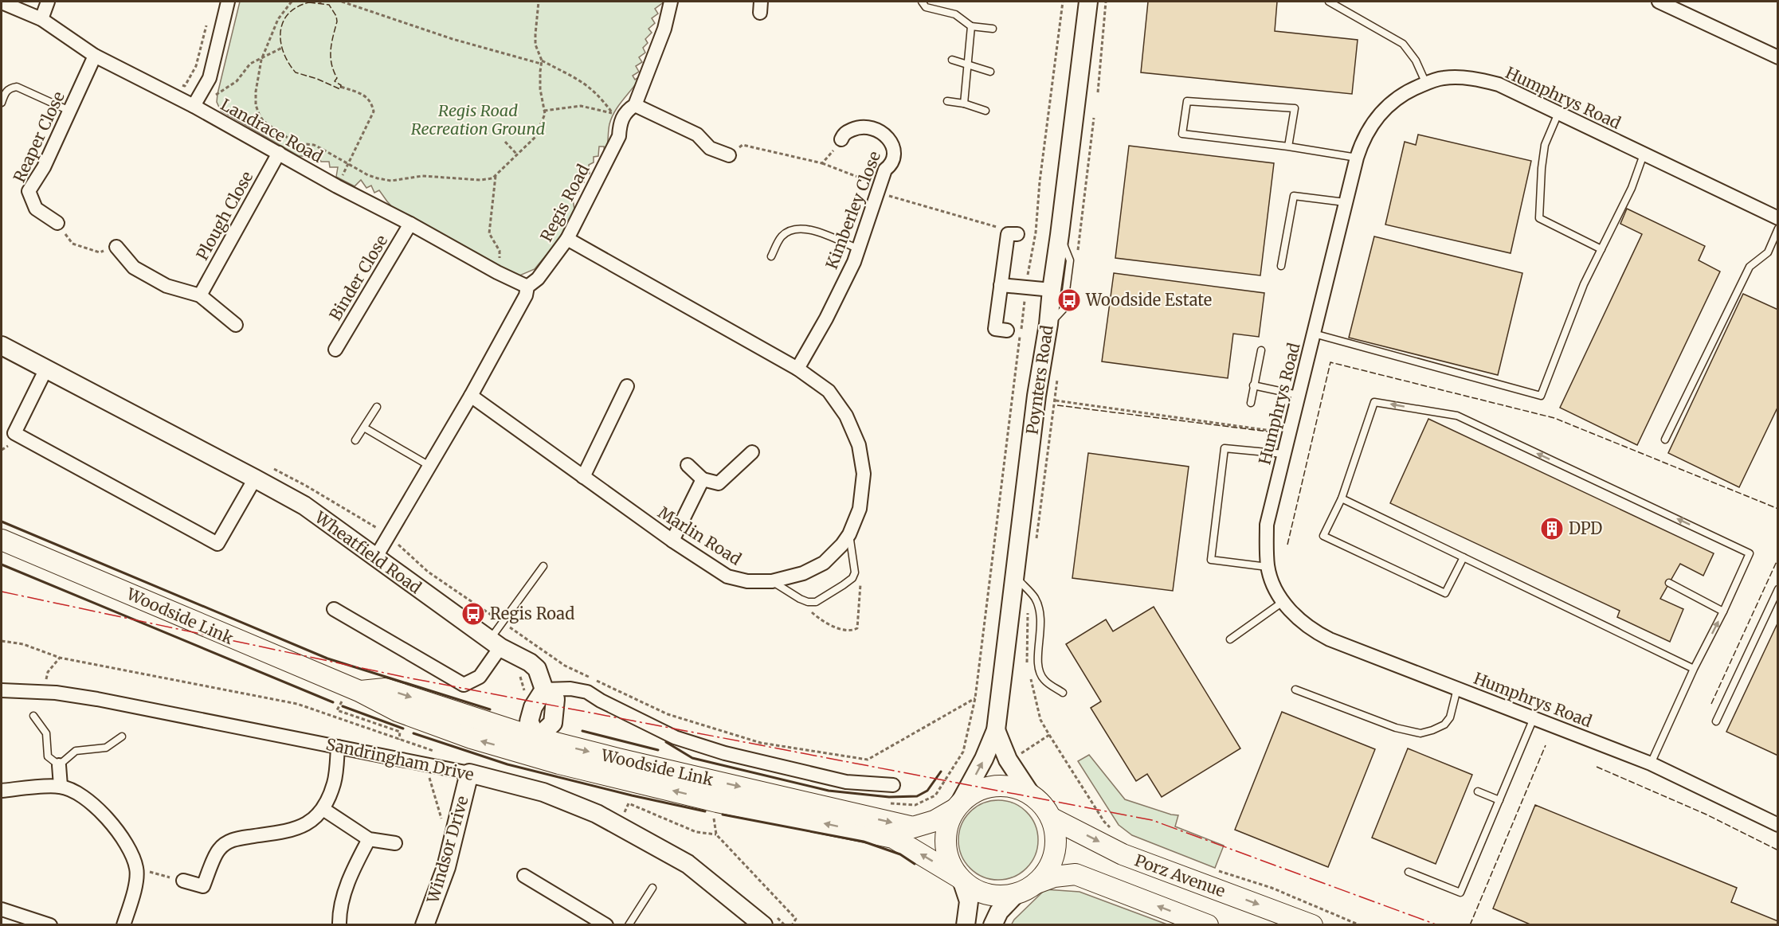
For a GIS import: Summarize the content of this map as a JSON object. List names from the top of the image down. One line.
{"streets":{"main road":["Woodside Link","Porz Avenue"],"street":["Humphrys Road","Landrace Road","Reaper Close","Regis Road","Kimberley Close","Plough Close","Binder Close","Poynters Road","Marlin Road","Wheatfield Road","Sandringham Drive","Windsor Drive"]},"crossings":[["Landrace Road","Reaper Close"],["Landrace Road","Regis Road"],["Landrace Road","Plough Close"],["Landrace Road","Binder Close"],["Regis Road","Marlin Road"],["Regis Road","Wheatfield Road"],["Kimberley Close","Marlin Road"],["Poynters Road","Woodside Link"],["Poynters Road","Porz Avenue"],["Woodside Link","Porz Avenue"],["Sandringham Drive","Windsor Drive"]],"parks":["Regis Road Recreation Ground"],"places":{"bus stop":["Woodside Estate","Regis Road"],"building":["DPD"]}}
